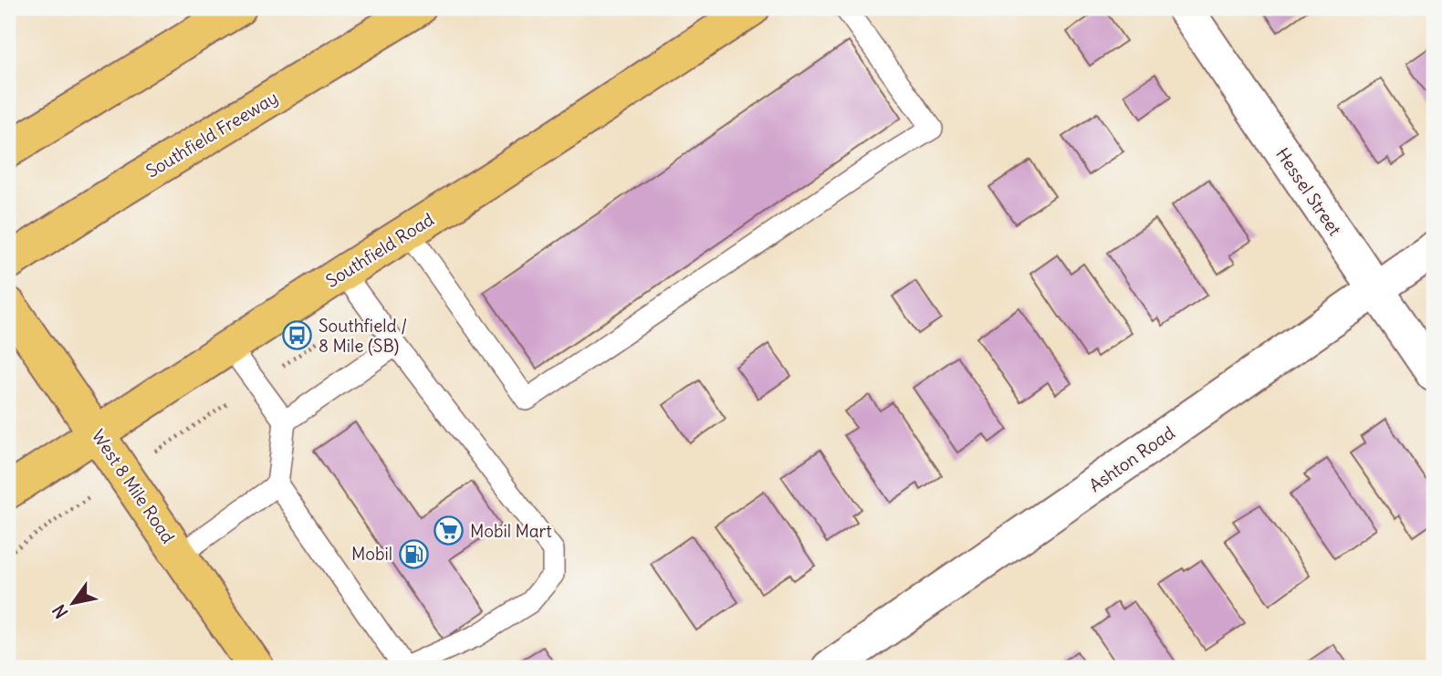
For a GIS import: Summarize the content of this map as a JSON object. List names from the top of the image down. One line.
{"streets":{"main road":["Southfield Freeway","Southfield Road","West 8 Mile Road"],"street":["Hessel Street","Ashton Road"]},"crossings":[["Hessel Street","Ashton Road"],["Southfield Road","West 8 Mile Road"]],"places":{"bus stop":["Southfield / 8 Mile (SB)"],"supermarket":["Mobil Mart"],"fuel station":["Mobil"]},"north":"bottom left"}
